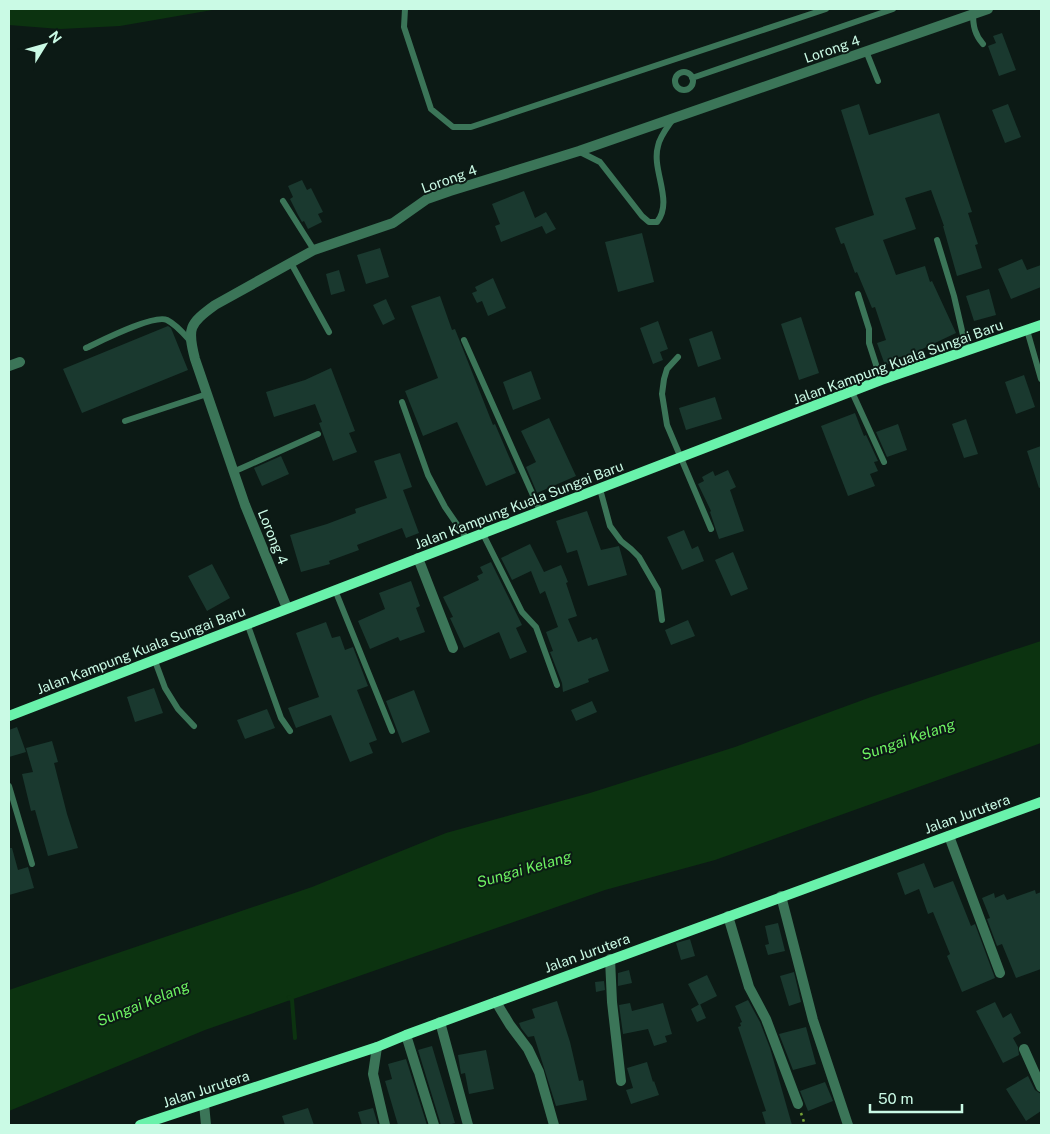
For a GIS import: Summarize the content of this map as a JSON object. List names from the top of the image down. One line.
{"streets":{"street":["Lorong 4","Jalan Kampung Kuala Sungai Baru","Jalan Jurutera"]},"crossings":[["Lorong 4","Jalan Kampung Kuala Sungai Baru"]],"water":["Sungai Kelang"],"scale_bar":"50 m","north":"top right"}
